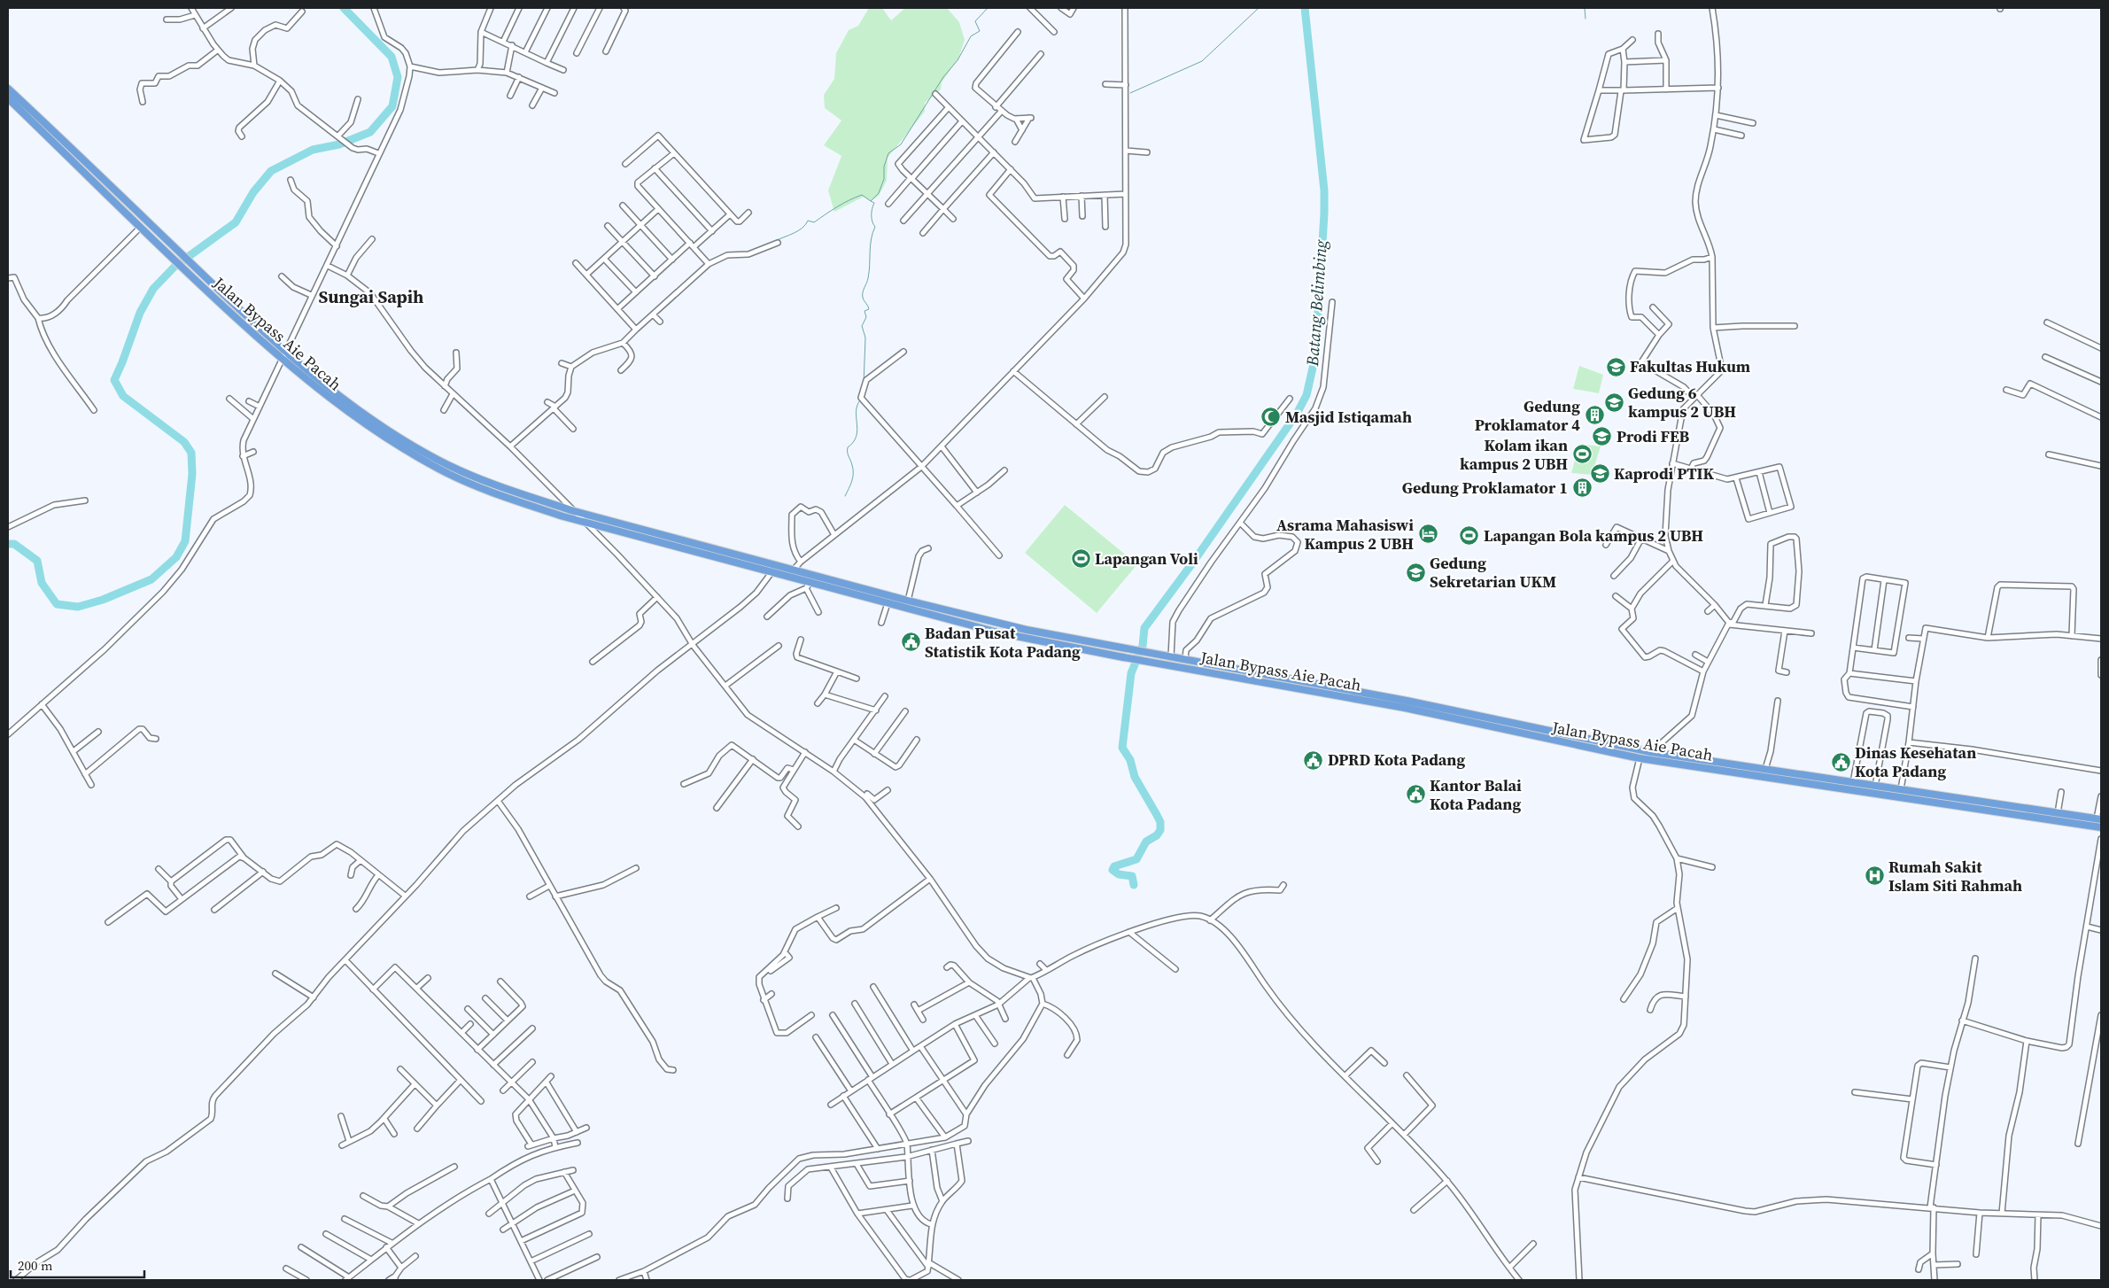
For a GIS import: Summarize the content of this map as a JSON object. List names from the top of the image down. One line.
{"streets":{"highway":["Jalan Bypass Aie Pacah"]},"districts":["Sungai Sapih"],"water":["Batang Belimbing"],"places":{"school or university":["Fakultas Hukum","Gedung 6 kampus 2 UBH","Prodi FEB","Kaprodi PTIK","Gedung Sekretarian UKM"],"building":["Gedung Proklamator 4","Gedung Proklamator 1"],"mosque":["Masjid Istiqamah"],"sports":["Kolam ikan kampus 2 UBH","Lapangan Bola kampus 2 UBH","Lapangan Voli"],"hotel":["Asrama Mahasiswi Kampus 2 UBH"],"public building":["Badan Pusat Statistik Kota Padang","DPRD Kota Padang","Dinas Kesehatan Kota Padang","Kantor Balai Kota Padang"],"hospital":["Rumah Sakit Islam Siti Rahmah"]},"scale_bar":"200 m"}
